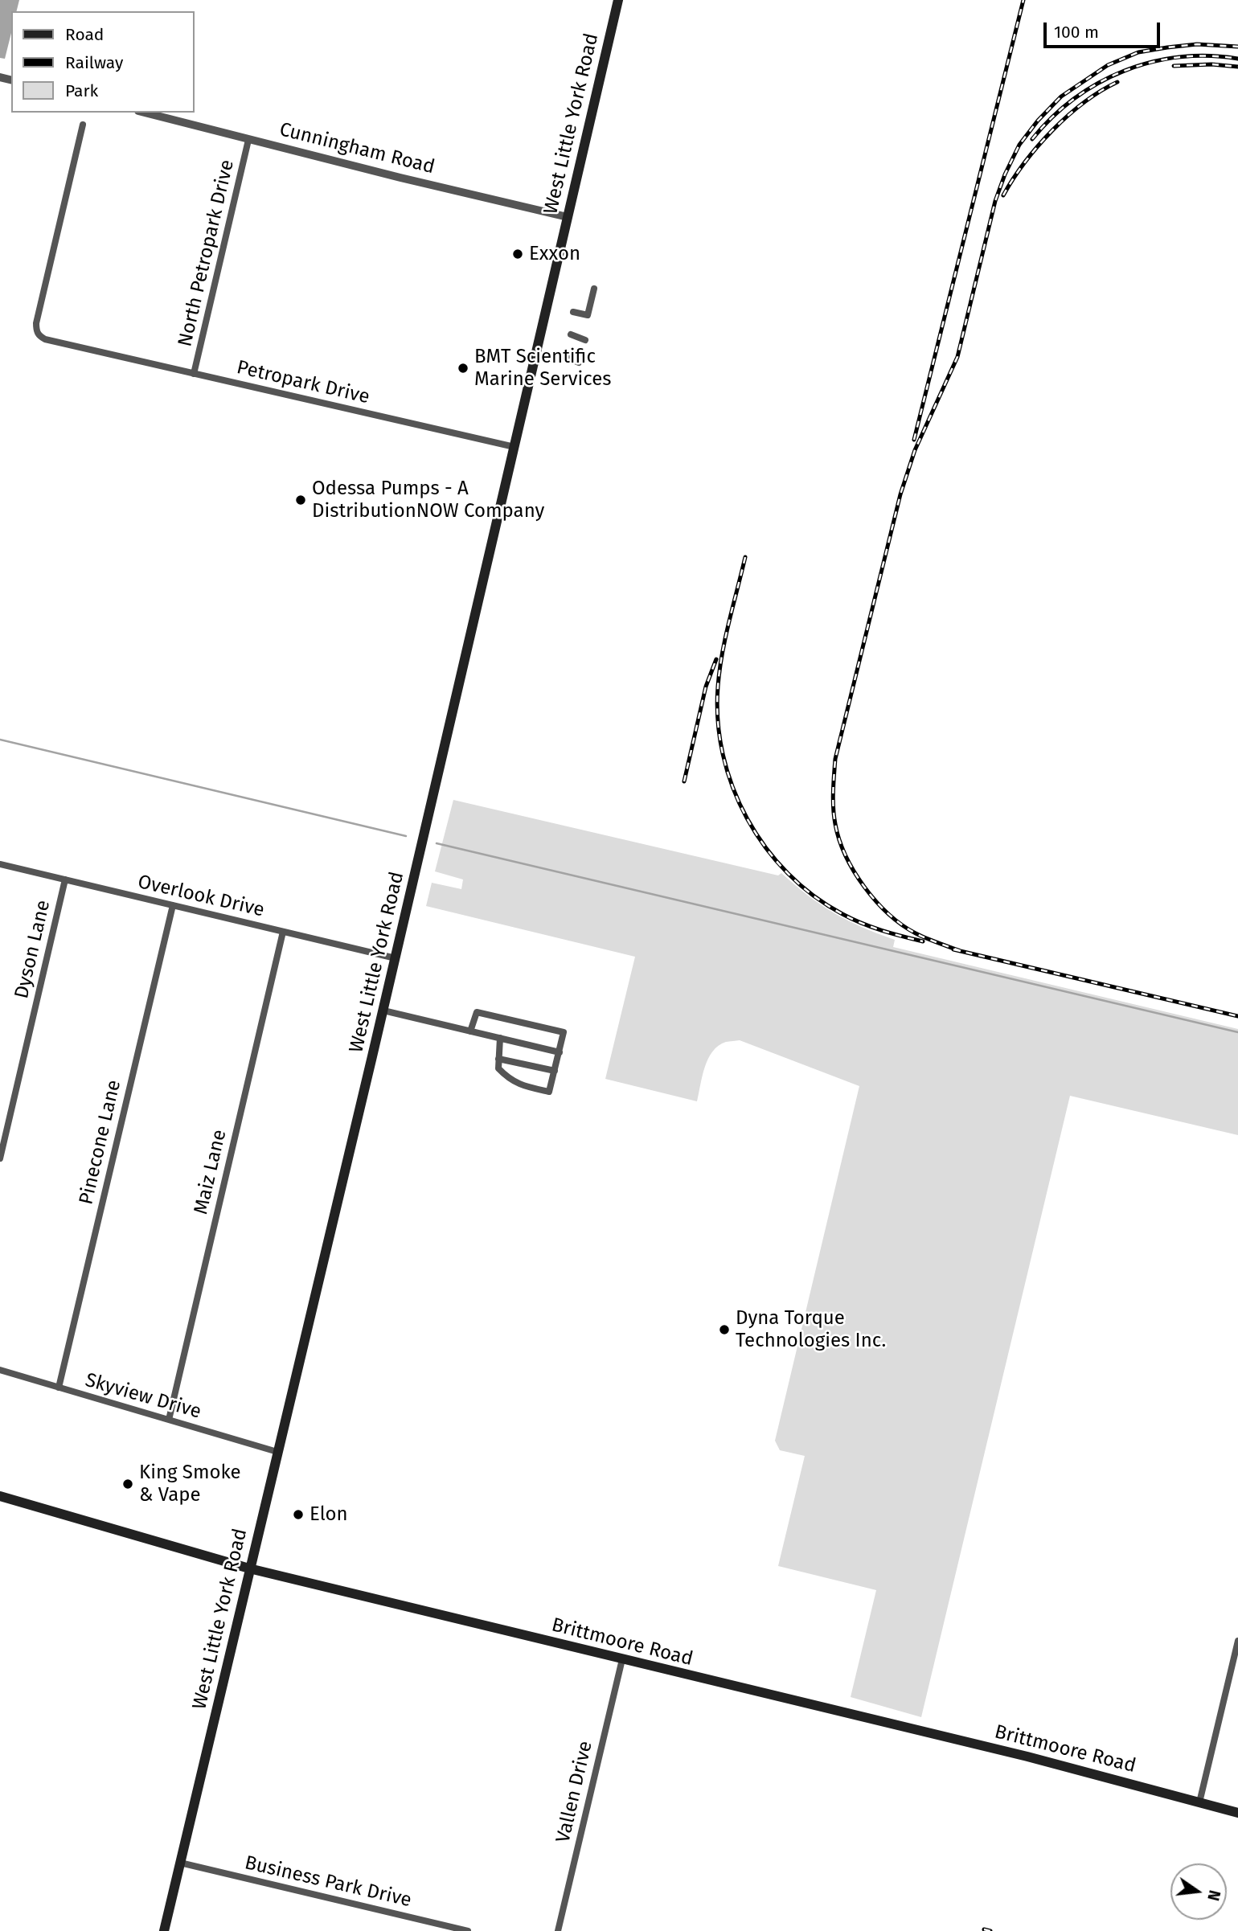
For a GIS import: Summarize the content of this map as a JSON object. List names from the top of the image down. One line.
{"streets":{"main road":["West Little York Road","Brittmoore Road"],"street":["Cunningham Road","North Petropark Drive","Petropark Drive","Overlook Drive","Dyson Lane","Pinecone Lane","Maiz Lane","Skyview Drive","Vallen Drive","Business Park Drive"]},"crossings":[["West Little York Road","Cunningham Road"],["West Little York Road","Petropark Drive"],["West Little York Road","Overlook Drive"],["West Little York Road","Skyview Drive"],["West Little York Road","Brittmoore Road"],["West Little York Road","Business Park Drive"],["Cunningham Road","North Petropark Drive"],["North Petropark Drive","Petropark Drive"],["Overlook Drive","Dyson Lane"],["Overlook Drive","Pinecone Lane"],["Overlook Drive","Maiz Lane"],["Pinecone Lane","Skyview Drive"],["Maiz Lane","Skyview Drive"],["Brittmoore Road","Vallen Drive"]],"places":["Exxon","BMT Scientific Marine Services","Odessa Pumps - A DistributionNOW Company","Dyna Torque Technologies Inc.","King Smoke & Vape","Elon"],"legend":["Road","Railway","Park"],"scale_bar":"100 m","north":"right"}
